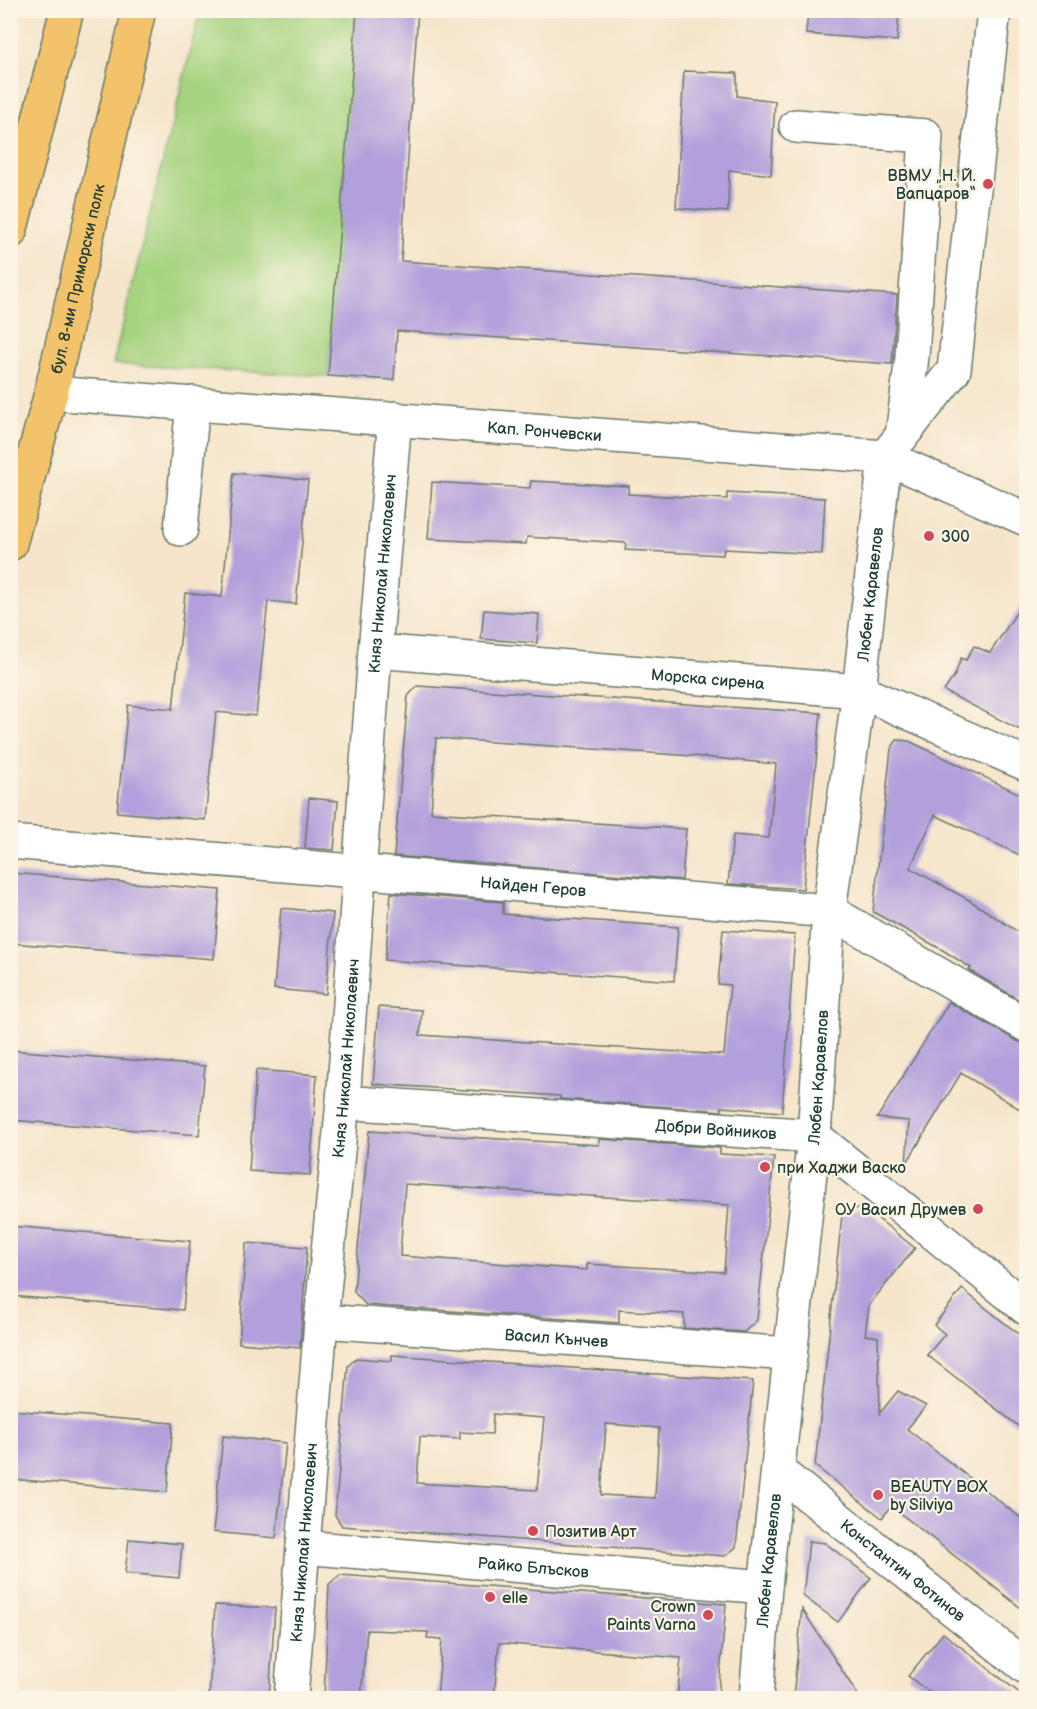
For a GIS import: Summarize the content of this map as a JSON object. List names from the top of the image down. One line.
{"streets":{"main road":["бул. 8-ми Приморски полк"],"street":["Кап. Рончевски","Княз Николай Николаевич","Любен Каравелов","Морска сирена","Найден Геров","Добри Войников","Васил Кънчев","Райко Блъсков","Константин Фотинов"]},"crossings":[["бул. 8-ми Приморски полк","Кап. Рончевски"],["Кап. Рончевски","Княз Николай Николаевич"],["Кап. Рончевски","Любен Каравелов"],["Княз Николай Николаевич","Морска сирена"],["Княз Николай Николаевич","Найден Геров"],["Княз Николай Николаевич","Добри Войников"],["Княз Николай Николаевич","Васил Кънчев"],["Княз Николай Николаевич","Райко Блъсков"],["Любен Каравелов","Морска сирена"],["Любен Каравелов","Найден Геров"],["Любен Каравелов","Добри Войников"],["Любен Каравелов","Васил Кънчев"],["Любен Каравелов","Райко Блъсков"],["Любен Каравелов","Константин Фотинов"]],"places":["ВВМУ „Н. Й. Вапцаров“","300","при Хаджи Васко","ОУ Васил Друмев","BEAUTY BOX by Silviya","Позитив Арт","elle","Crown Paints Varna"]}
